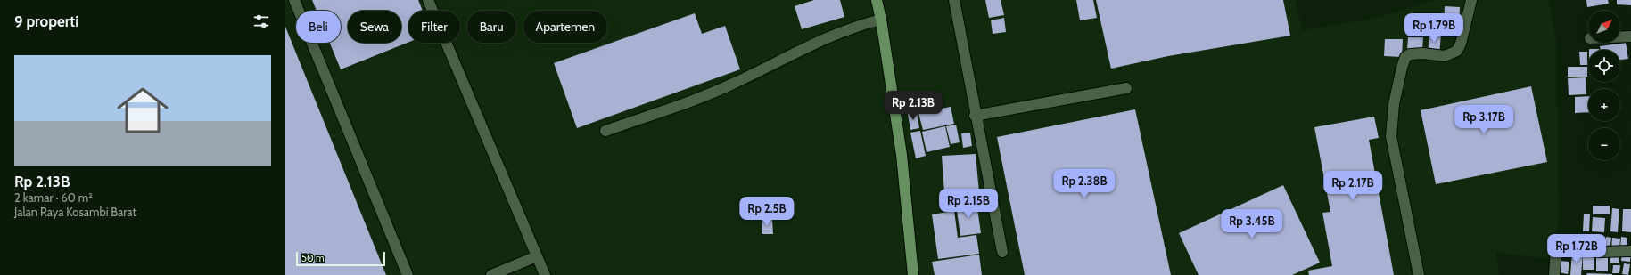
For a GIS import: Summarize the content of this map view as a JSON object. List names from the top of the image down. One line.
{"scale_bar":"50 m","north":"top right","page":{"heading":"9 properti","map_buttons":["+","−"],"chip":["Beli","Sewa","Filter","Baru","Apartemen"],"price":["Rp 1.79B","Rp 2.13B","Rp 3.17B","Rp 2.38B","Rp 2.17B","Rp 2.15B","Rp 2.5B","Rp 3.45B","Rp 1.72B"],"list":[{"name":"Rp 2.13B","note":"2 kamar · 60 m² · Jalan Raya Kosambi Barat"}],"scale":"50 m"}}
